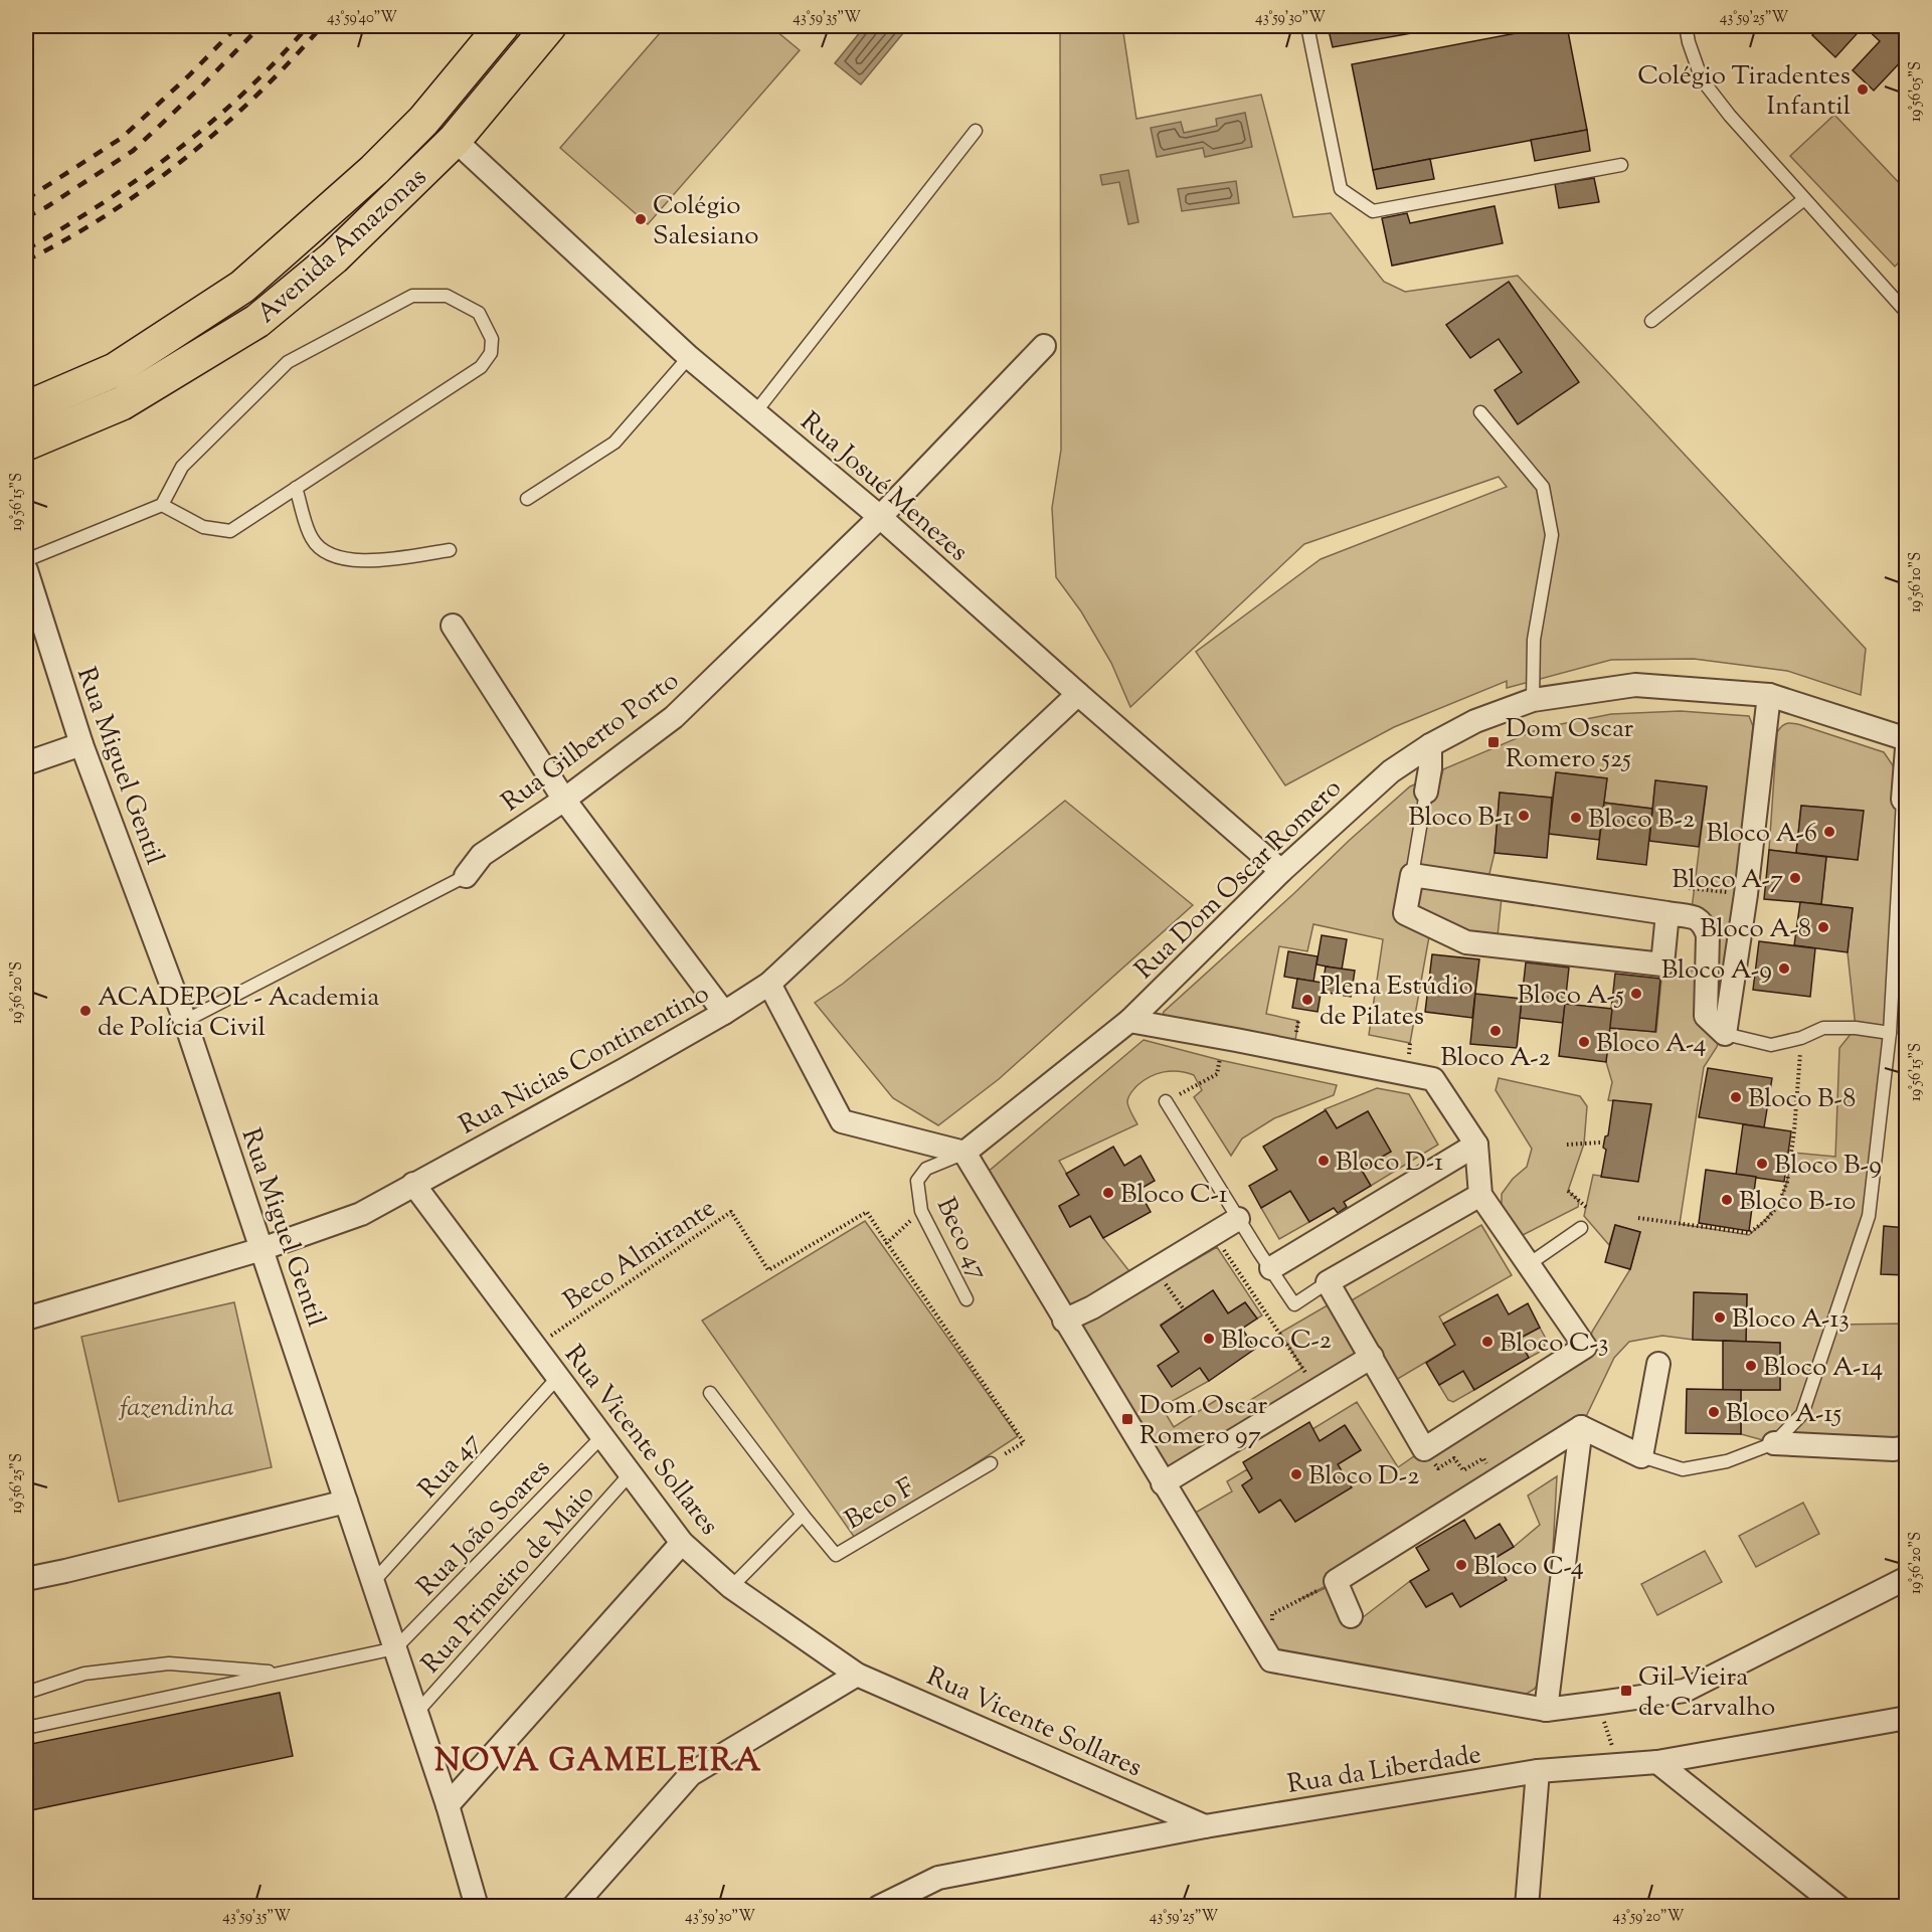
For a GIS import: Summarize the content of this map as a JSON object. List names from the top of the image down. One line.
{"streets":{"main road":["Avenida Amazonas"],"street":["Rua Josué Menezes","Rua Gilberto Porto","Rua Miguel Gentil","Rua Dom Oscar Romero","Rua Nicias Continentino","Rua Vicente Sollares","Rua da Liberdade"],"lane":["Beco 47","Rua 47","Beco F","Rua João Soares","Rua Primeiro de Maio"],"path":["Beco Almirante"]},"crossings":[["Avenida Amazonas","Rua Josué Menezes"],["Rua Josué Menezes","Rua Gilberto Porto"],["Rua Josué Menezes","Rua Dom Oscar Romero"],["Rua Josué Menezes","Rua Nicias Continentino"],["Rua Gilberto Porto","Rua Miguel Gentil"],["Rua Miguel Gentil","Rua Nicias Continentino"],["Rua Miguel Gentil","Rua 47"],["Rua Miguel Gentil","Rua João Soares"],["Rua Miguel Gentil","Rua Primeiro de Maio"],["Rua Dom Oscar Romero","Beco 47"],["Rua Nicias Continentino","Rua Vicente Sollares"],["Beco Almirante","Rua Vicente Sollares"],["Rua Vicente Sollares","Rua 47"],["Rua Vicente Sollares","Beco F"],["Rua Vicente Sollares","Rua João Soares"],["Rua Vicente Sollares","Rua Primeiro de Maio"],["Rua Vicente Sollares","Rua da Liberdade"]],"districts":["NOVA GAMELEIRA"],"parks":["fazendinha"],"places":{"other":["Colégio Tiradentes Infantil","Colégio Salesiano","Bloco B-1","Bloco B-2","Bloco A-6","Bloco A-7","Bloco A-8","Bloco A-9","Bloco A-5","Plena Estúdio de Pilates","ACADEPOL - Academia de Polícia Civil","Bloco A-2","Bloco A-4","Bloco B-8","Bloco D-1","Bloco B-9","Bloco C-1","Bloco B-10","Bloco A-13","Bloco C-2","Bloco C-3","Bloco A-14","Bloco A-15","Bloco D-2","Bloco C-4"],"transit":["Dom Oscar Romero 525","Dom Oscar Romero 97","Gil Vieira de Carvalho"]},"coordinates":["43°59'40\"W","43°59'35\"W","43°59'30\"W","43°59'25\"W","19°56'05\"S","19°56'15\"S","19°56'10\"S","19°56'20\"S","19°56'25\"S","43°59'20\"W"]}
